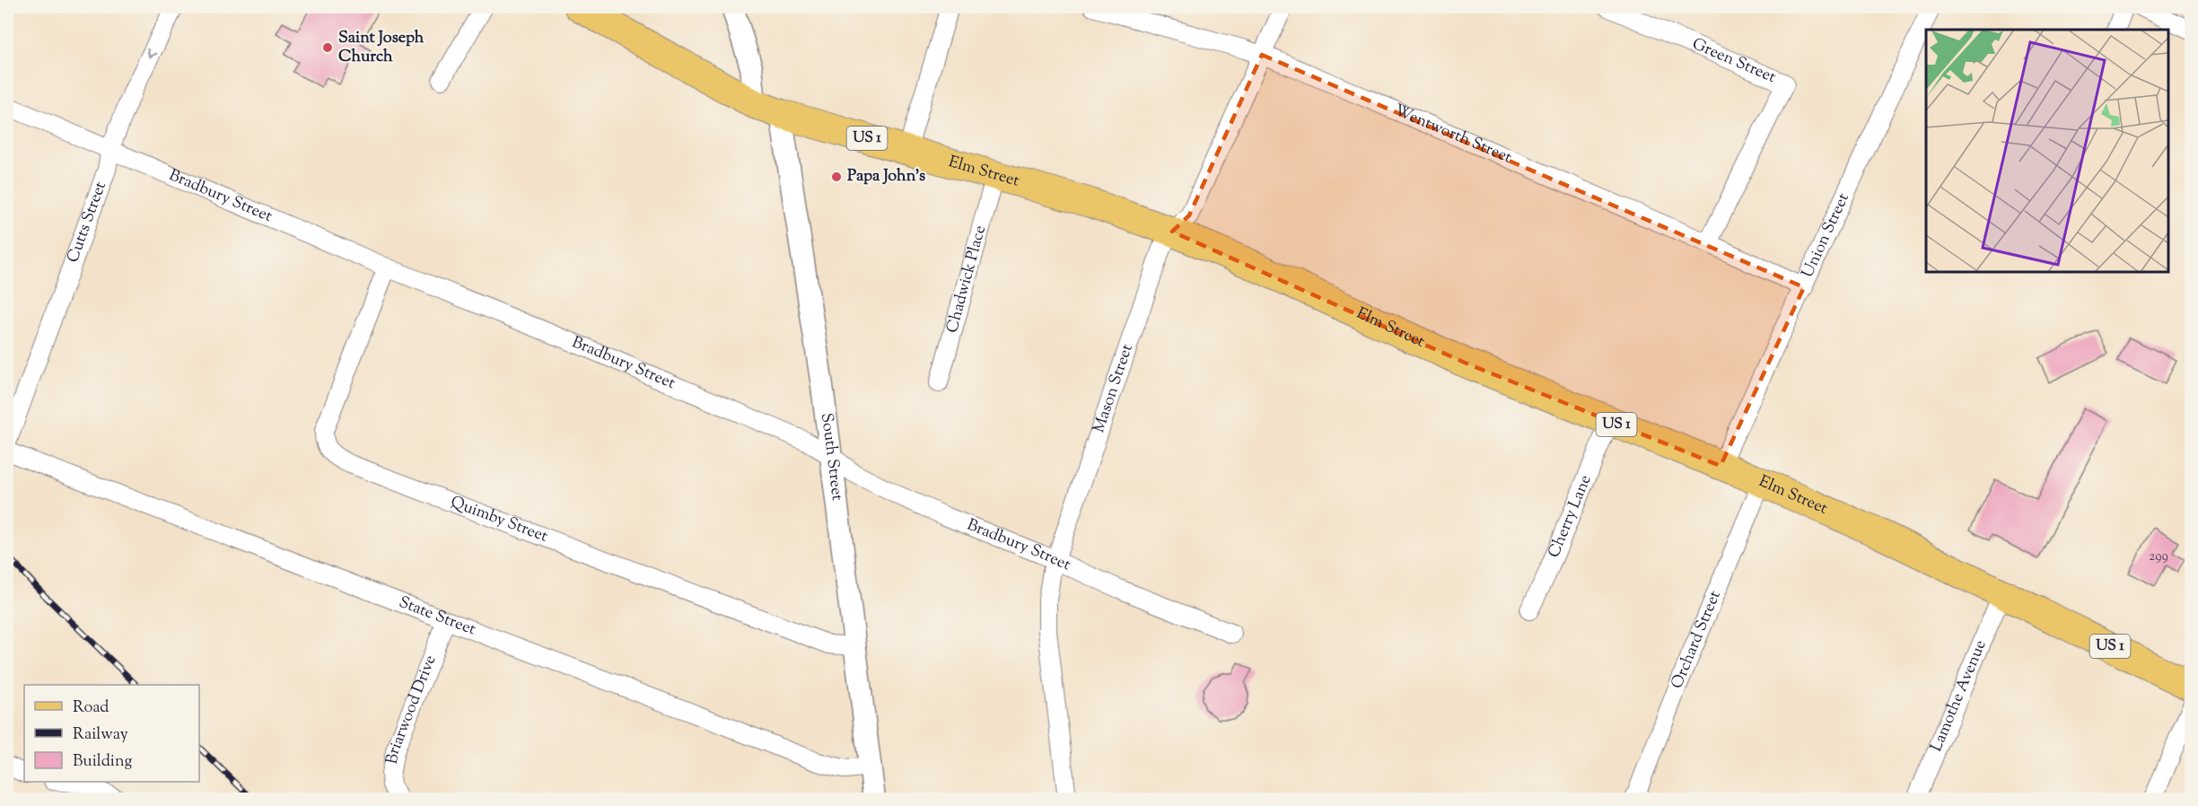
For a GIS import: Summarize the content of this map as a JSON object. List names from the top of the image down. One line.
{"streets":{"main road":["US 1","Elm Street"],"street":["Green Street","Wentworth Street","Bradbury Street","Cutts Street","Union Street","Chadwick Place","Mason Street","South Street","Cherry Lane","Quimby Street","State Street","Orchard Street","Lamothe Avenue","Briarwood Drive"]},"crossings":[["Green Street","Wentworth Street"],["Wentworth Street","Union Street"],["Wentworth Street","Mason Street"],["Elm Street","Union Street"],["Elm Street","Chadwick Place"],["Elm Street","Mason Street"],["Elm Street","South Street"],["Elm Street","Cherry Lane"],["Elm Street","Orchard Street"],["Elm Street","Lamothe Avenue"],["Bradbury Street","Cutts Street"],["Bradbury Street","Mason Street"],["Bradbury Street","South Street"],["Bradbury Street","Quimby Street"],["South Street","Quimby Street"],["South Street","State Street"],["State Street","Briarwood Drive"]],"places":["Saint Joseph Church","Papa John's"],"house_numbers":["299"],"legend":["Road","Railway","Building"]}
